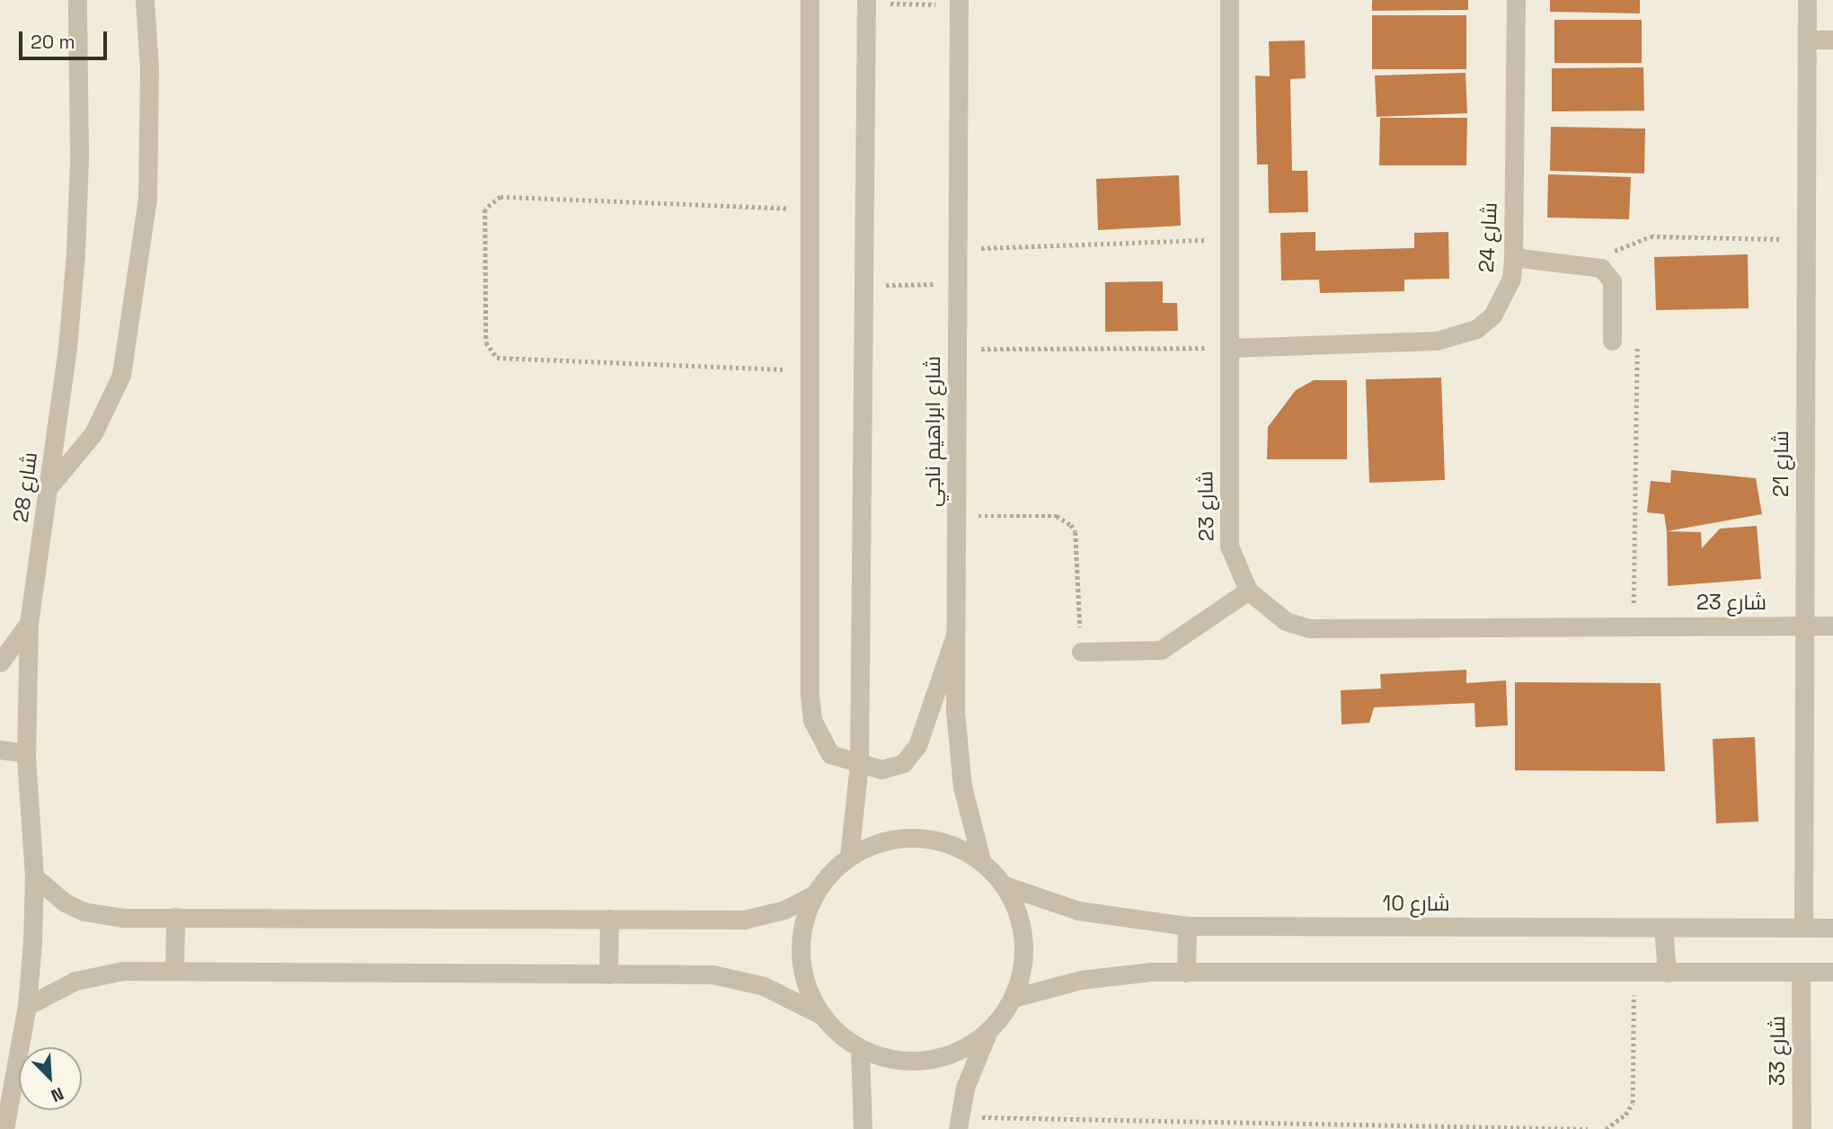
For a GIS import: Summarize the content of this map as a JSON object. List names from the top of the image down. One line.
{"streets":{"street":["شارع 24","شارع ابراهيم ناجي","شارع 21","شارع 28","شارع 23","شارع 10","شارع 33"]},"crossings":[["شارع 24","شارع 23"],["شارع ابراهيم ناجي","شارع 10"],["شارع 21","شارع 23"],["شارع 21","شارع 10"]],"scale_bar":"20 m","north":"bottom right"}
